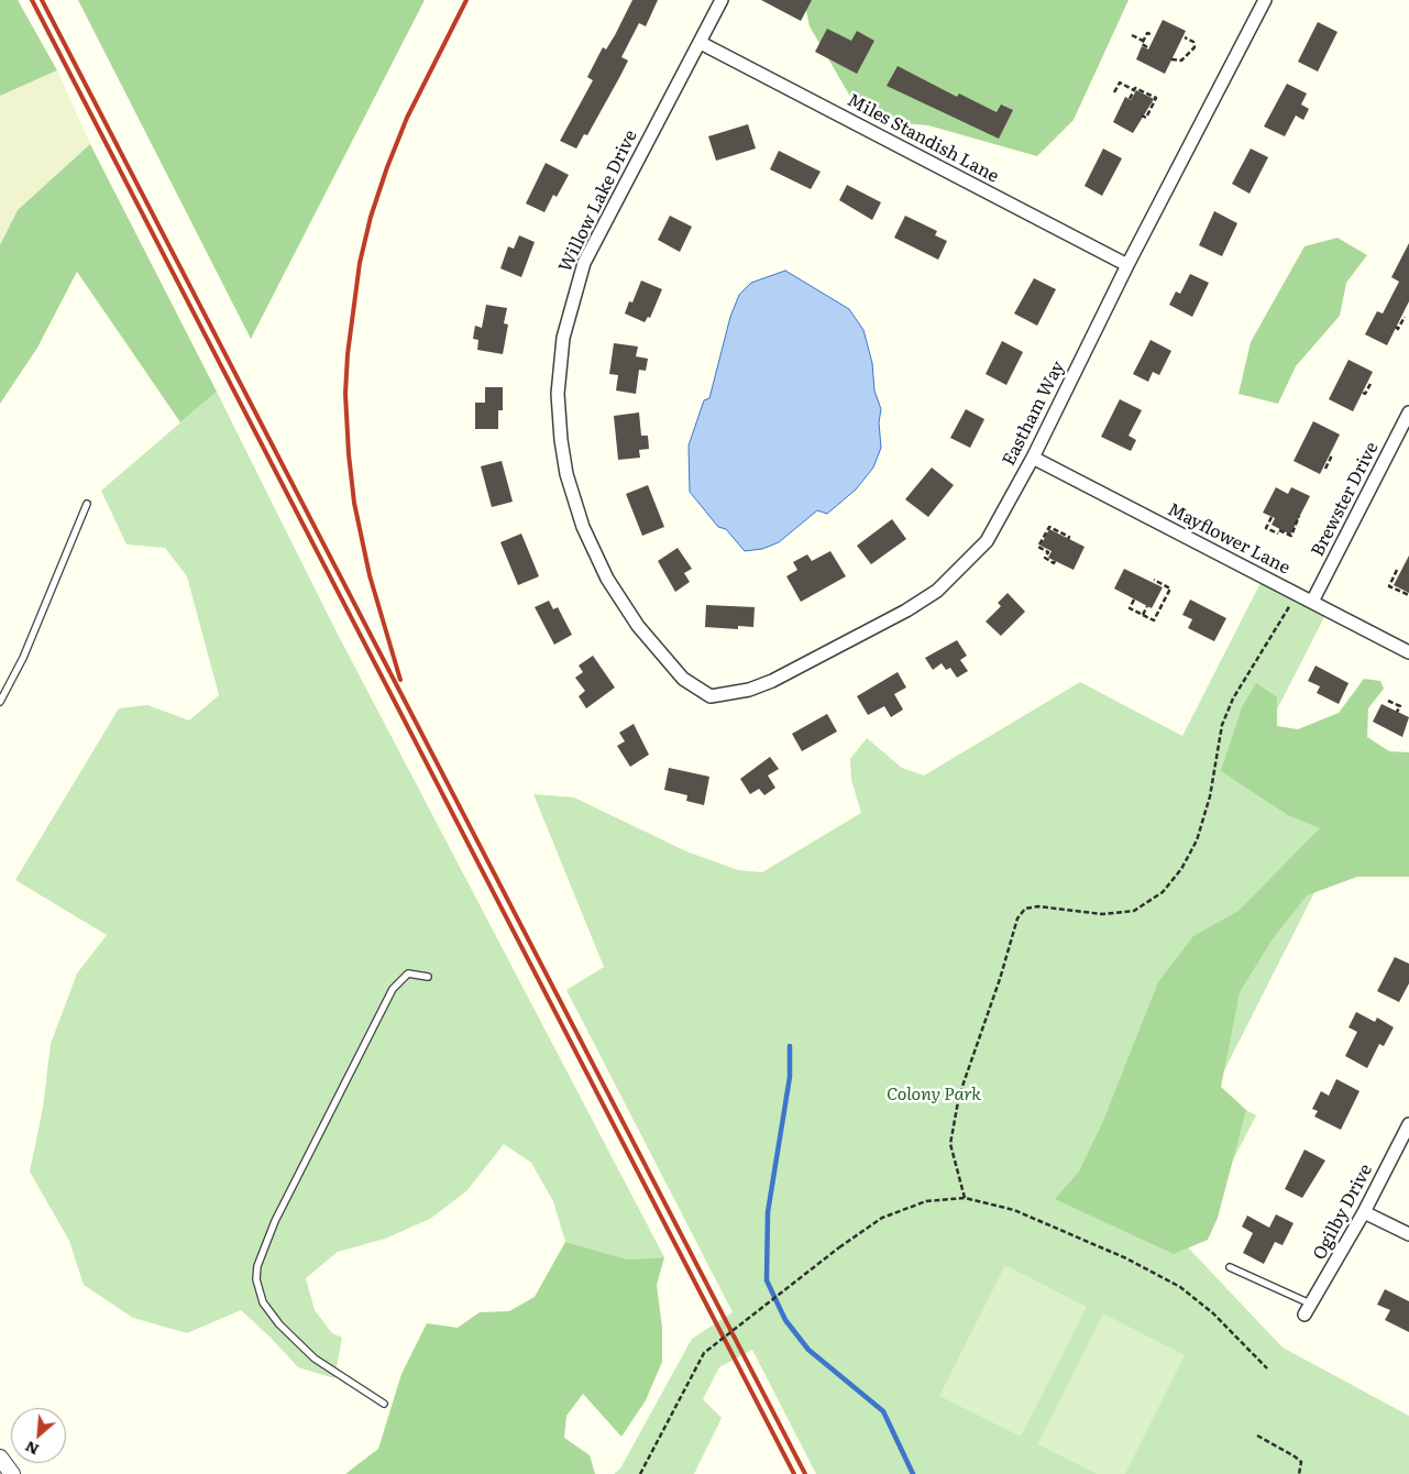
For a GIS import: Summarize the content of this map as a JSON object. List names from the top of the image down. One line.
{"streets":{"street":["Miles Standish Lane","Willow Lake Drive","Eastham Way","Brewster Drive","Mayflower Lane","Ogilby Drive"]},"crossings":[["Miles Standish Lane","Willow Lake Drive"],["Miles Standish Lane","Eastham Way"],["Willow Lake Drive","Eastham Way"],["Eastham Way","Mayflower Lane"],["Brewster Drive","Mayflower Lane"]],"parks":["Colony Park"],"north":"bottom left"}
